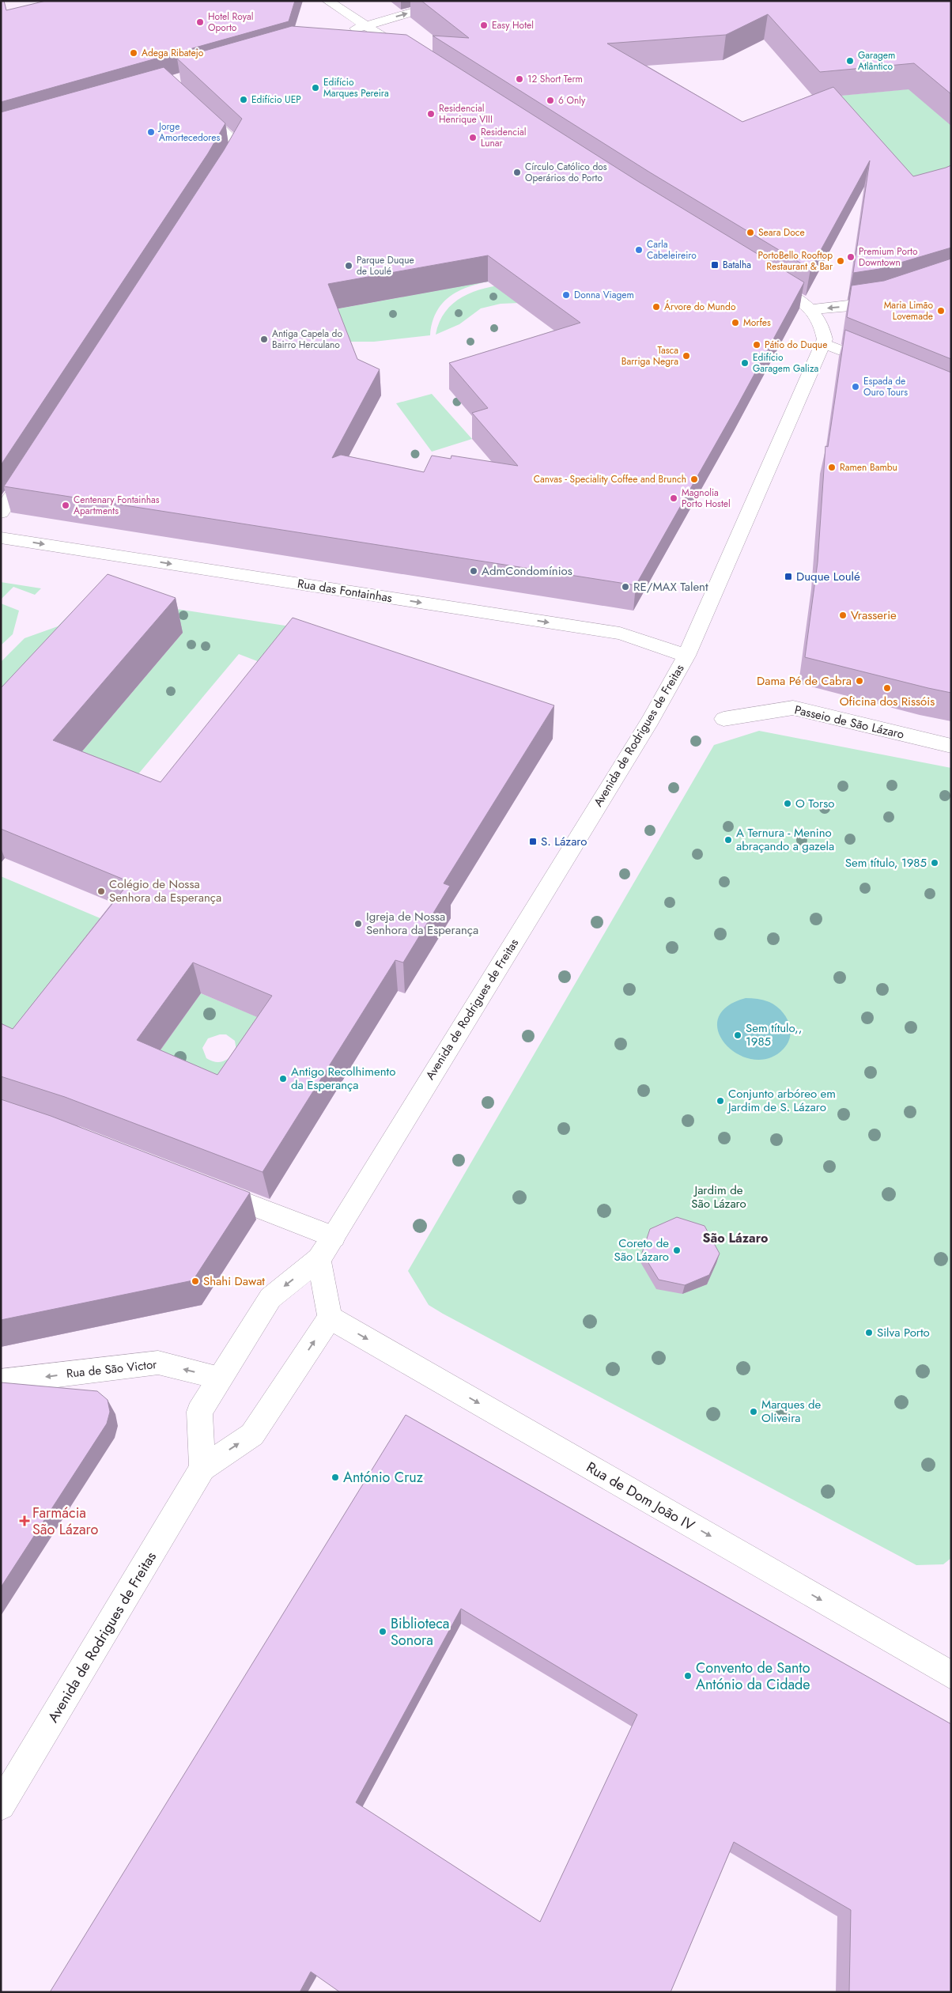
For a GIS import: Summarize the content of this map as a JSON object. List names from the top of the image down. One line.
{"streets":{"main road":["Rua das Fontainhas","Passeio de São Lázaro","Avenida de Rodrigues de Freitas","Rua de São Victor","Rua de Dom João IV"]},"crossings":[["Rua das Fontainhas","Avenida de Rodrigues de Freitas"],["Avenida de Rodrigues de Freitas","Rua de São Victor"],["Avenida de Rodrigues de Freitas","Rua de Dom João IV"]],"one_way":["Rua das Fontainhas","Rua de São Victor","Rua de Dom João IV"],"districts":["São Lázaro"],"parks":["Jardim de São Lázaro"],"places":{"other":["Hotel Royal Oporto","Easy Hotel","Adega Ribatejo","Garagem Atlântico","12 Short Term","Edifício Marques Pereira","Edifício UEP","6 Only","Residencial Henrique VIII","Jorge Amortecedores","Residencial Lunar","Círculo Católico dos Operários do Porto","Seara Doce","Carla Cabeleireiro","Premium Porto Downtown","PortoBello Rooftop Restaurant & Bar","Parque Duque de Loulé","Donna Viagem","Árvore do Mundo","Maria Limão Lovemade","Morfes","Antiga Capela do Bairro Herculano","Pátio do Duque","Tasca Barriga Negra","Edifício Garagem Galiza","Espada de Ouro Tours","Ramen Bambu","Canvas - Speciality Coffee and Brunch","Magnolia Porto Hostel","Centenary Fontainhas Apartments","AdmCondomínios","RE/MAX Talent","Vrasserie","Dama Pé de Cabra","Oficina dos Rissóis","O Torso","A Ternura - Menino abraçando a gazela","Sem título, 1985","Colégio de Nossa Senhora da Esperança","Igreja de Nossa Senhora da Esperança","Sem título,, 1985","Antigo Recolhimento da Esperança","Conjunto arbóreo em Jardim de S. Lázaro","Coreto de São Lázaro","Shahi Dawat","Silva Porto","Marques de Oliveira","António Cruz","Biblioteca Sonora","Convento de Santo António da Cidade"],"transit":["Batalha","Duque Loulé","S. Lázaro"],"health":["Farmácia São Lázaro"]}}
